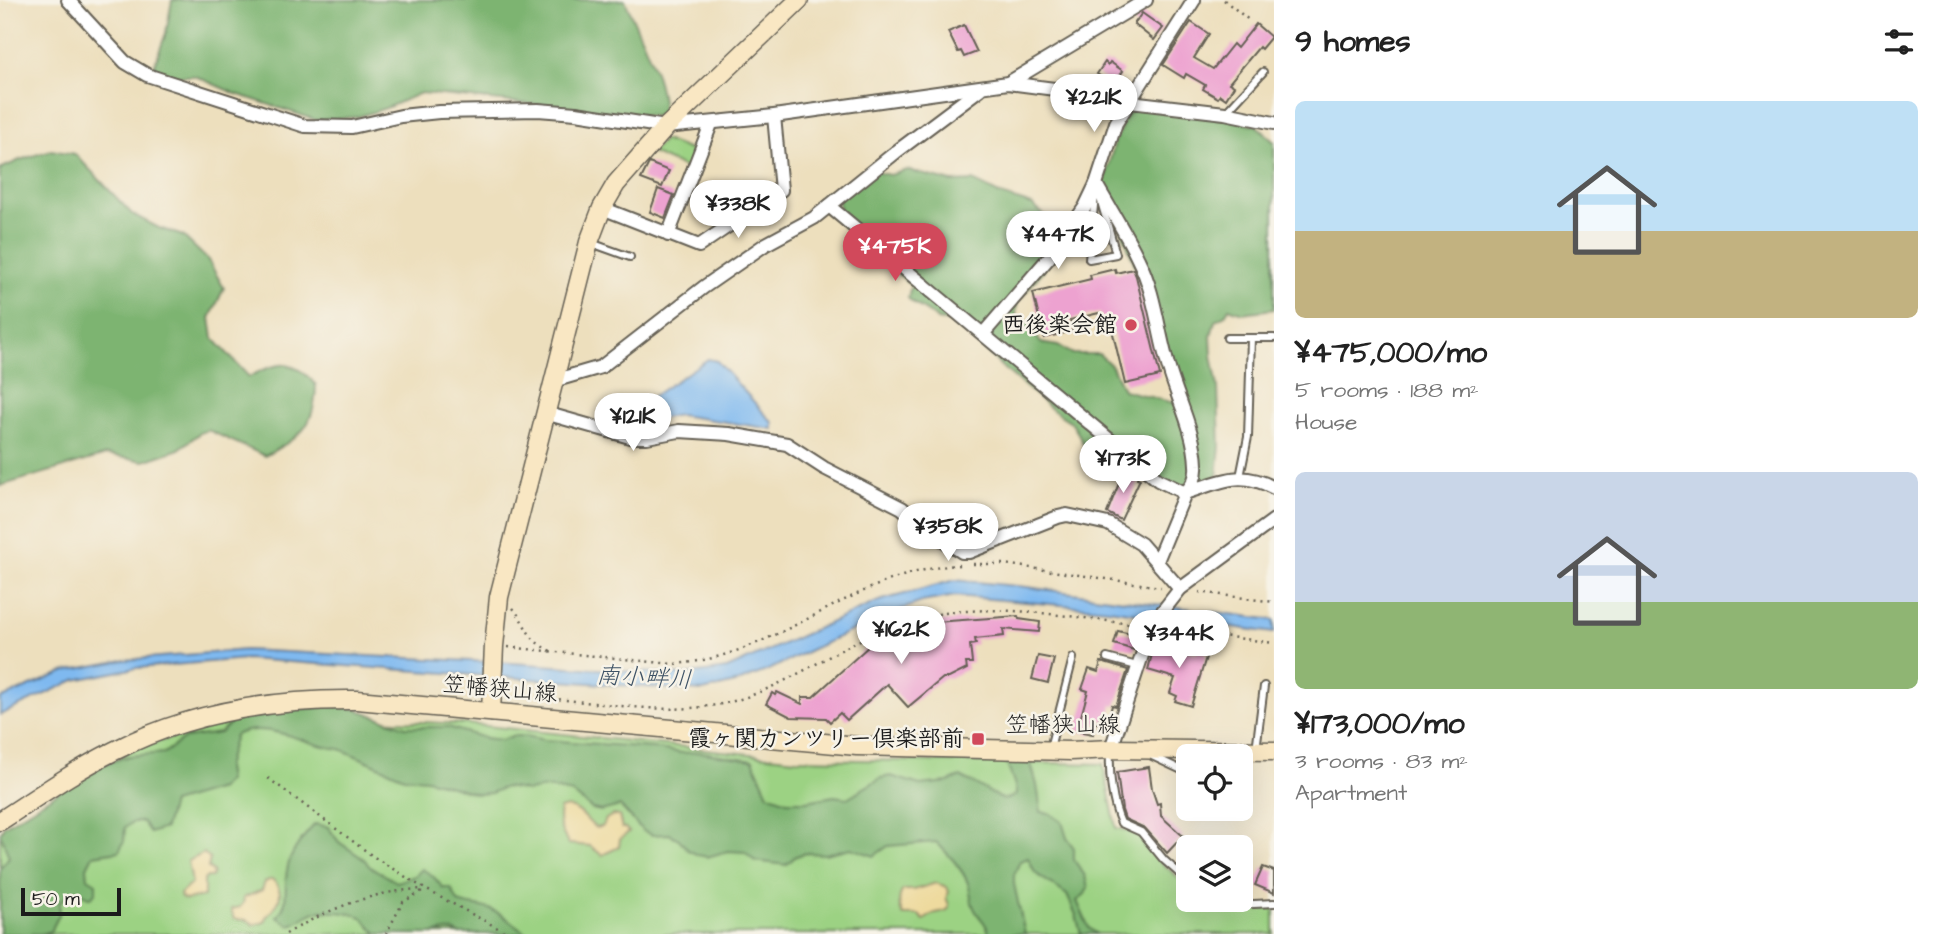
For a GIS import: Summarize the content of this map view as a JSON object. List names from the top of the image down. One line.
{"streets":{"main road":["笠幡狭山線"]},"water":["南小畔川"],"places":{"other":["西後楽会館"],"transit":["霞ヶ関カンツリー倶楽部前"]},"scale_bar":"50 m","page":{"heading":"9 homes","price":["¥221K","¥338K","¥447K","¥475K","¥121K","¥173K","¥358K","¥162K","¥344K"],"list":[{"name":"¥475,000/mo","note":"5 rooms · 188 m² · House"},{"name":"¥173,000/mo","note":"3 rooms · 83 m² · Apartment"}],"scale":"50 m"}}
